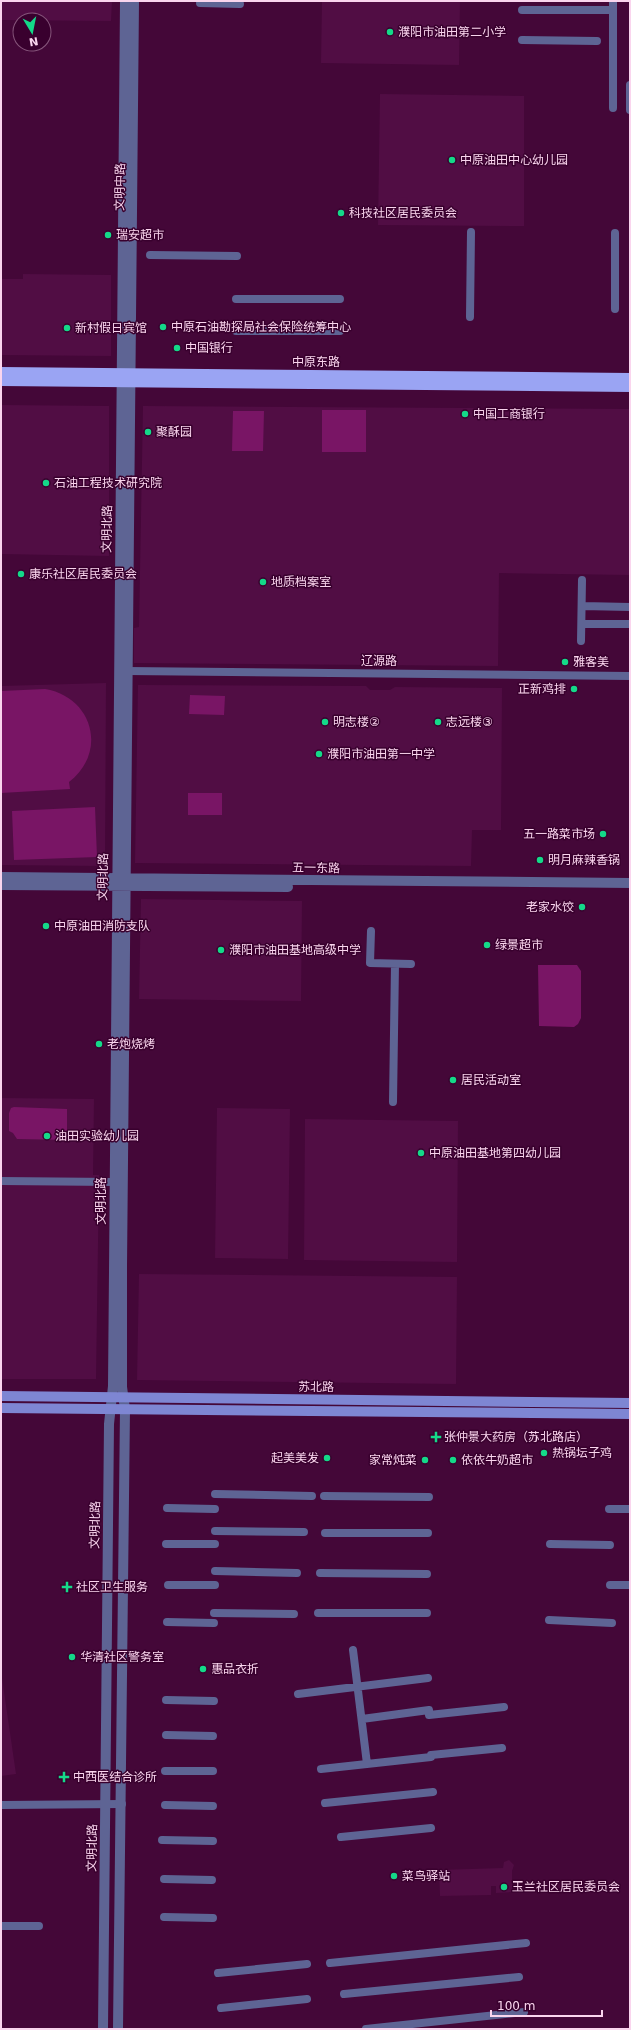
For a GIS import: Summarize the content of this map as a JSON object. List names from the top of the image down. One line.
{"streets":{"main road":["中原东路","苏北路"],"street":["文明中路","文明北路","辽源路","五一东路"]},"crossings":[["文明中路","中原东路"],["文明中路","文明北路"],["中原东路","文明北路"],["文明北路","辽源路"],["文明北路","五一东路"],["文明北路","苏北路"]],"places":{"other":["濮阳市油田第二小学","中原油田中心幼儿园","科技社区居民委员会","瑞安超市","中原石油勘探局社会保险统筹中心","新村假日宾馆","中国银行","中国工商银行","聚酥园","石油工程技术研究院","康乐社区居民委员会","地质档案室","雅客美","正新鸡排","明志楼②","志远楼③","濮阳市油田第一中学","五一路菜市场","明月麻辣香锅","老家水饺","中原油田消防支队","绿景超市","濮阳市油田基地高级中学","老炮烧烤","居民活动室","油田实验幼儿园","中原油田基地第四幼儿园","热锅坛子鸡","起美美发","家常炖菜","依依牛奶超市","华清社区警务室","惠品衣折","菜鸟驿站","玉兰社区居民委员会"],"health":["张仲景大药房（苏北路店）","社区卫生服务","中西医结合诊所"]},"scale_bar":"100 m","north":"bottom"}
